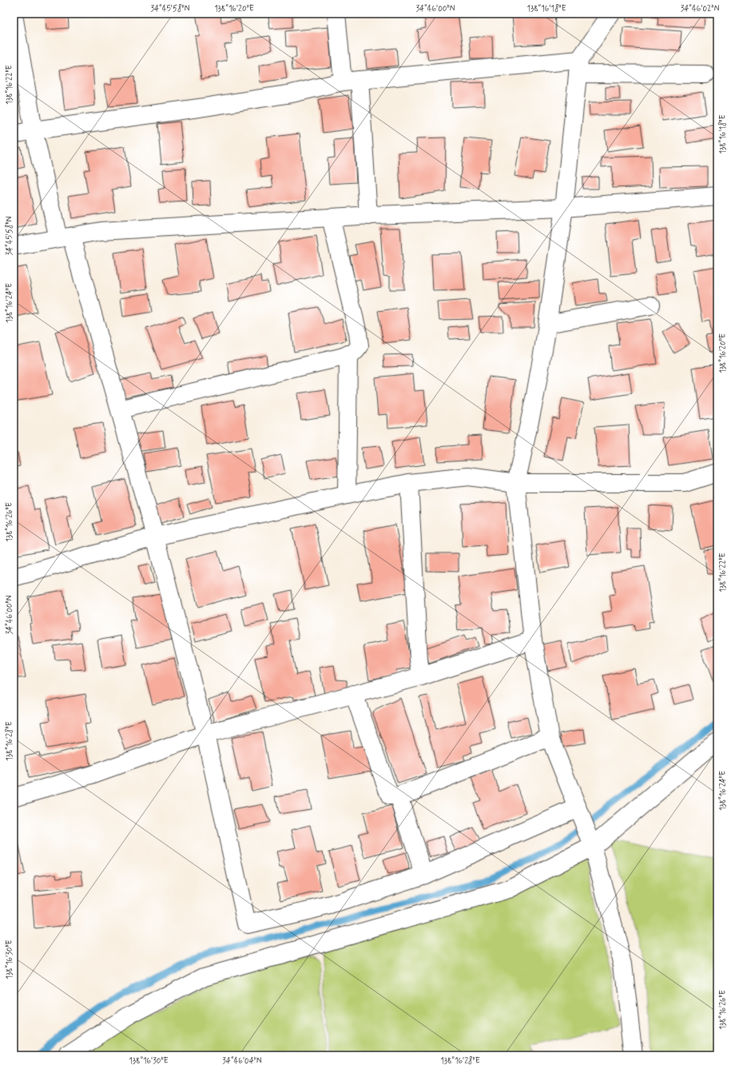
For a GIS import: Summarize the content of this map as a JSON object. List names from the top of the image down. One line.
{"coordinates":["34°45'58\"N","138°16'20\"E","34°46'00\"N","138°16'18\"E","34°46'02\"N","138°16'22\"E","138°16'24\"E","138°16'26\"E","138°16'28\"E","138°16'30\"E","34°46'04\"N"]}
